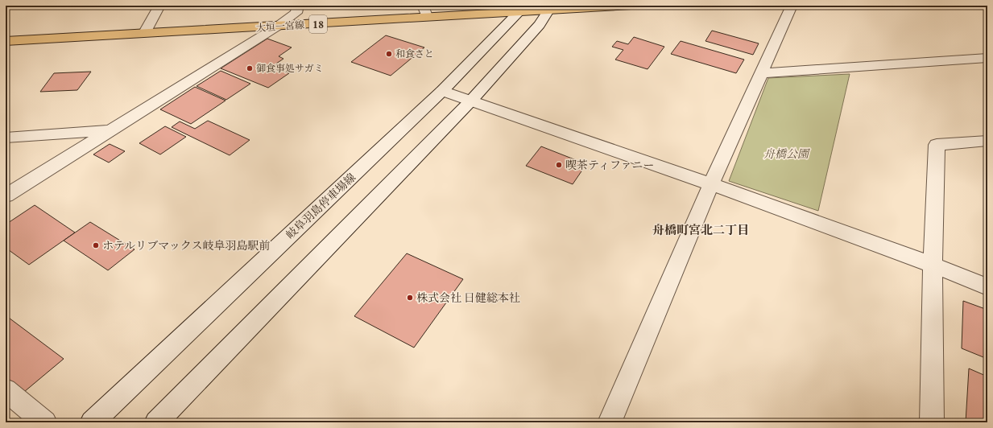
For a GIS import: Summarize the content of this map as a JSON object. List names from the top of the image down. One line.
{"streets":{"main road":["18","大垣一宮線"],"street":["岐阜羽島停車場線"]},"crossings":[["大垣一宮線","岐阜羽島停車場線"]],"districts":["舟橋町宮北二丁目"],"parks":["舟橋公園"],"places":["和食さと","御食事処サガミ","喫茶ティファニー","ホテルリブマックス岐阜羽島駅前","株式会社 日健総本社"]}
